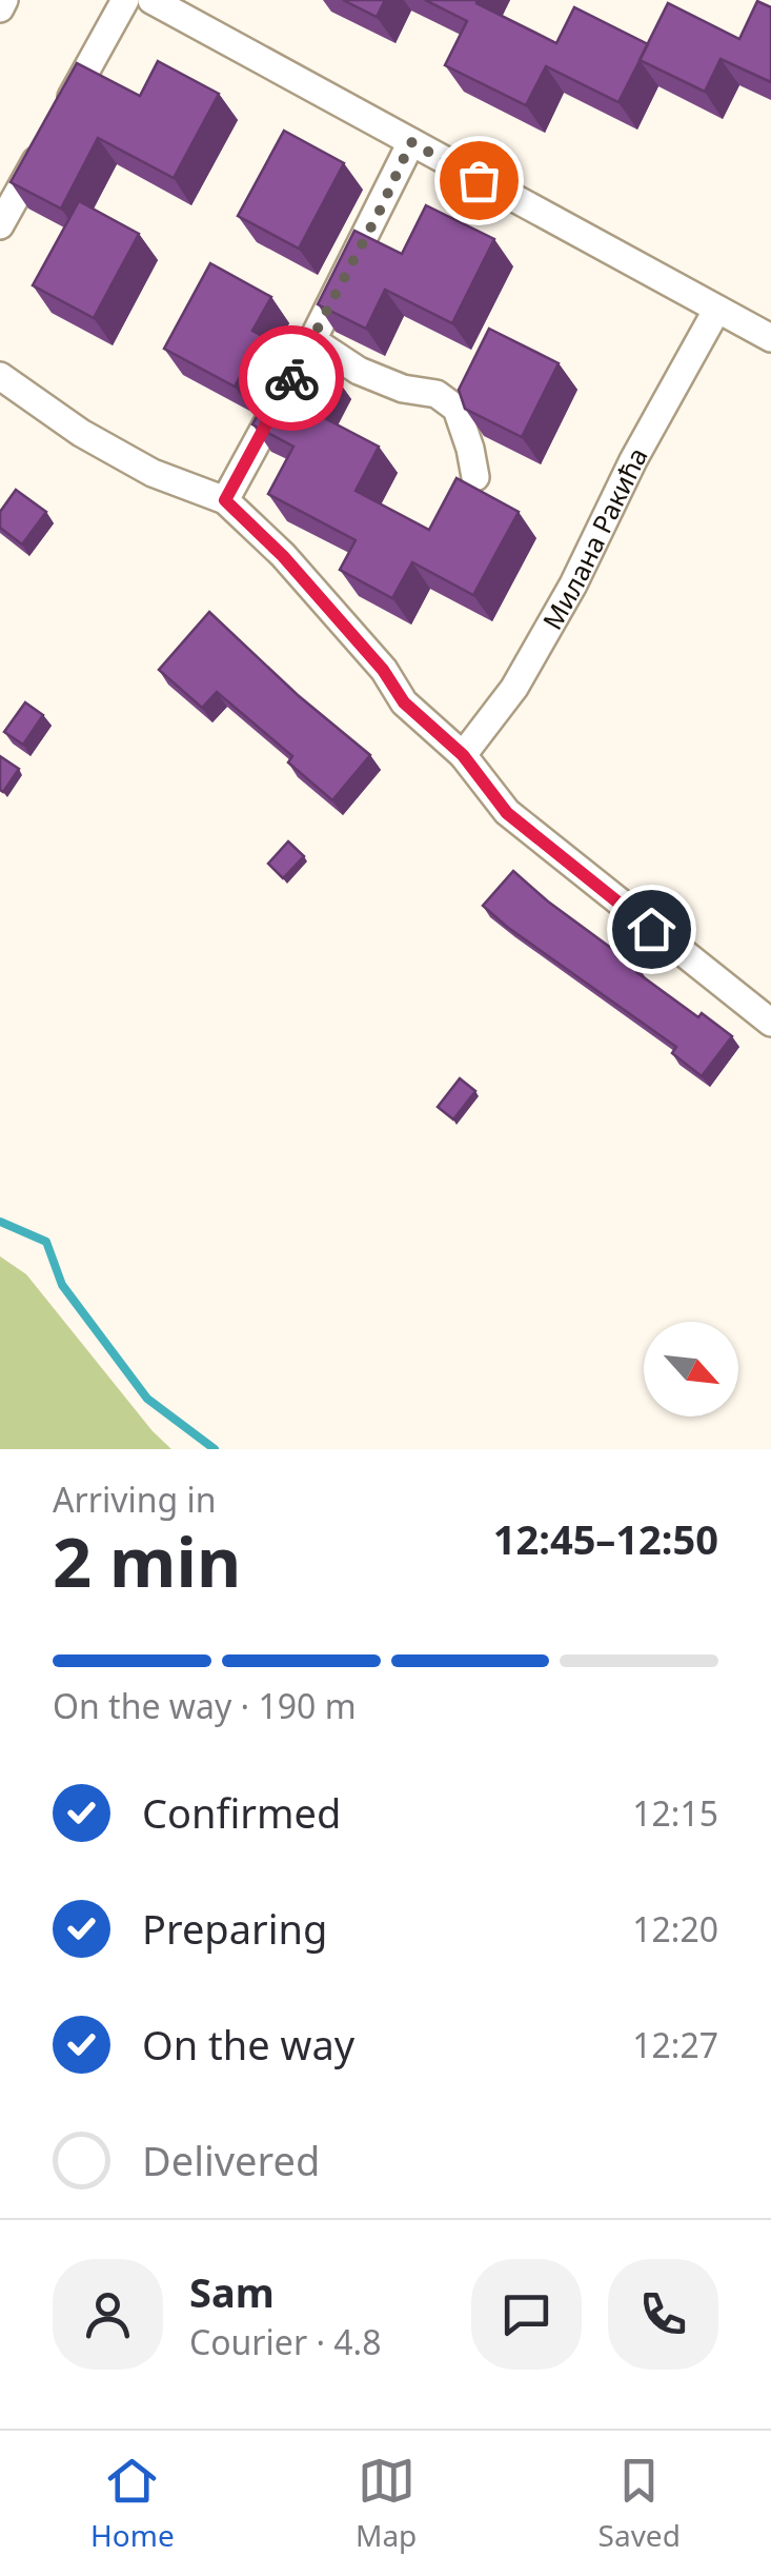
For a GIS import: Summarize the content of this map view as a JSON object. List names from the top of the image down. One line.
{"streets":{"street":["Милана Ракића"]},"north":"bottom right","page":{"heading":["2 min","Arriving in","12:45–12:50"],"panel":["Sam","Courier · 4.8"],"bar":"On the way · 190 m","list":[["Confirmed","12:15"],["Preparing","12:20"],["On the way","12:27"],"Delivered"],"tabs":["Home","Map","Saved"]}}
